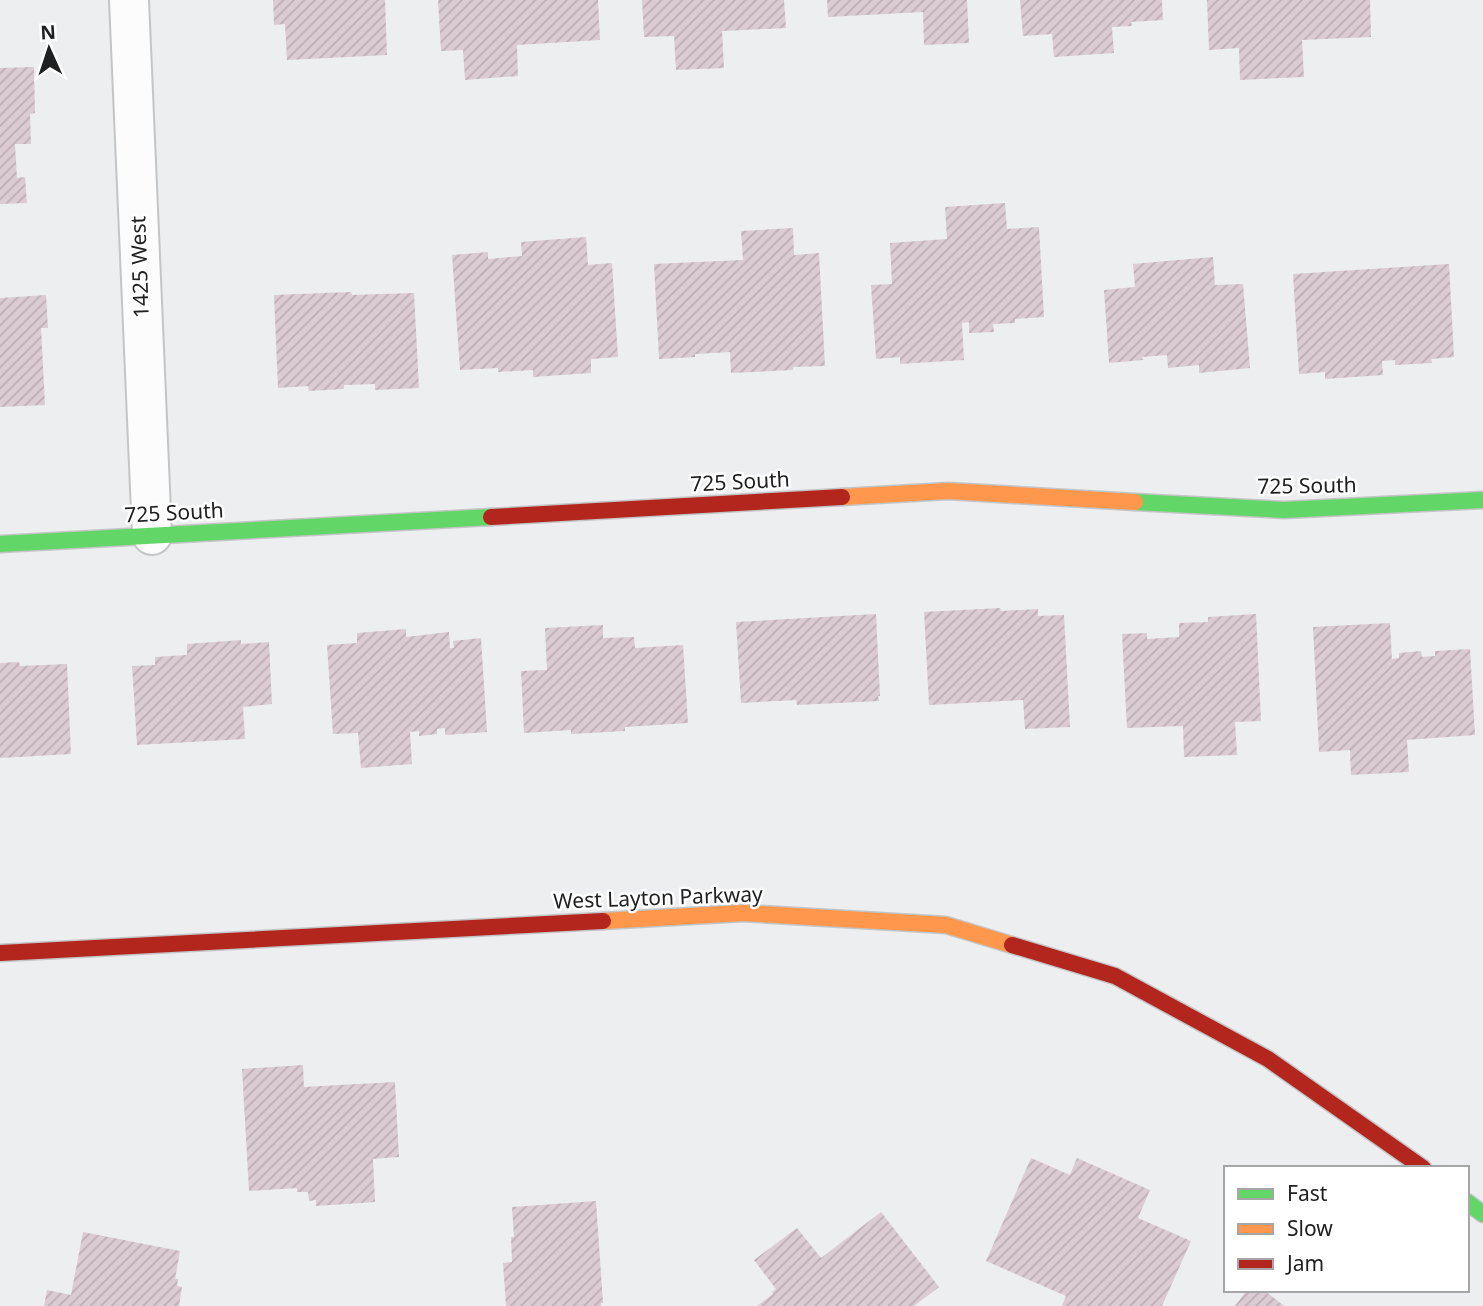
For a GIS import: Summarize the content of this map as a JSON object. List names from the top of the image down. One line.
{"streets":{"main road":["725 South","West Layton Parkway"],"street":["1425 West"]},"crossings":[["1425 West","725 South"]],"legend":["Fast","Slow","Jam"],"north":"top"}
